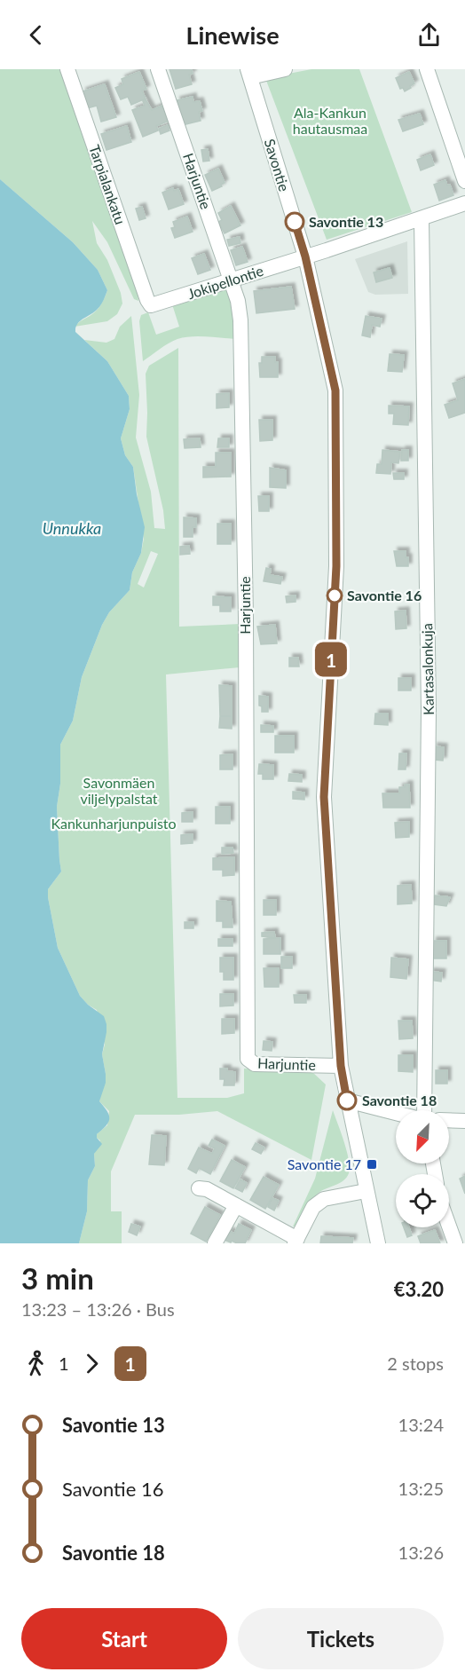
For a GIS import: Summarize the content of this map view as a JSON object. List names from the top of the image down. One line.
{"streets":{"street":["Savontie","Harjuntie","Tarpialankatu","Jokipellontie","Kartasalonkuja"]},"crossings":[["Savontie","Harjuntie"],["Savontie","Jokipellontie"],["Harjuntie","Jokipellontie"],["Tarpialankatu","Jokipellontie"],["Jokipellontie","Kartasalonkuja"]],"water":["Unnukka"],"parks":["Ala-Kankun hautausmaa","Savonmäen viljelypalstat","Kankunharjunpuisto"],"places":{"other":["Savontie 13","Savontie 16","Savontie 18"],"transit":["Savontie 17"]},"lines":["bus line 1"],"north":"bottom left","page":{"header":"Linewise","on_map":"1","heading":["3 min","13:23 – 13:26 · Bus","€3.20"],"legs":["1","1","2 stops"],"list":[{"name":"Savontie 13","value":"13:24"},{"name":"Savontie 16","value":"13:25"},{"name":"Savontie 18","value":"13:26"}],"buttons":["Start","Tickets"]}}
